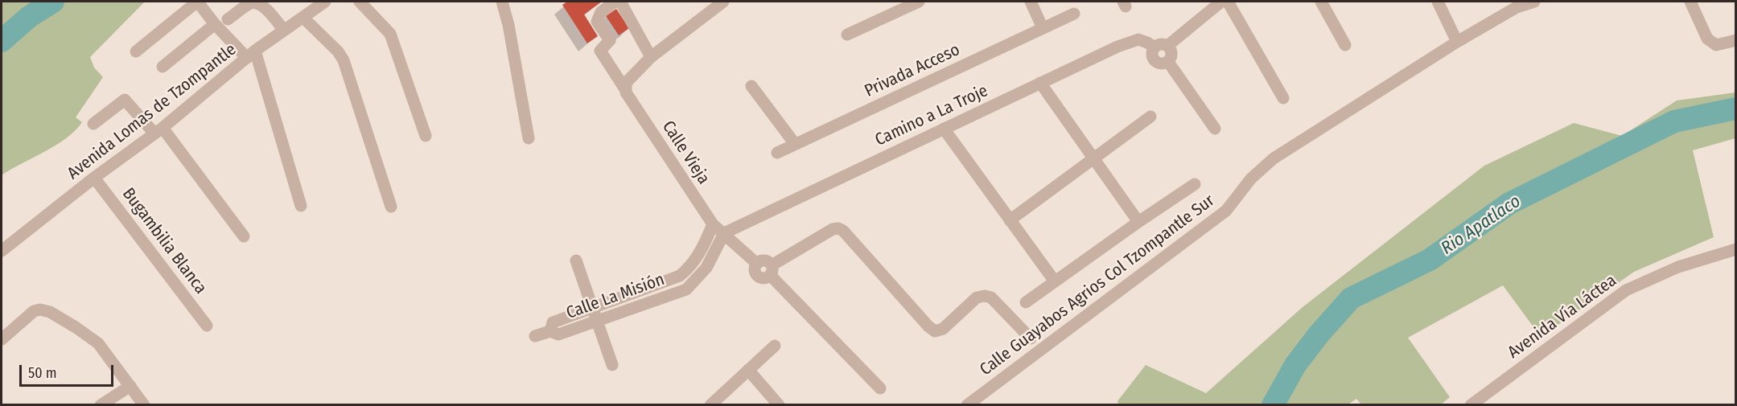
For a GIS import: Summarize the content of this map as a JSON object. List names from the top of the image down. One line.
{"streets":{"street":["Privada Acceso","Avenida Lomas de Tzompantle","Camino a La Troje","Calle Vieja","Bugambilia Blanca","Calle Guayabos Agrios Col Tzompantle Sur","Calle La Misión","Avenida Vía Láctea"]},"crossings":[["Avenida Lomas de Tzompantle","Bugambilia Blanca"],["Camino a La Troje","Calle Vieja"],["Camino a La Troje","Calle La Misión"],["Calle Vieja","Calle La Misión"]],"water":["Rio Apatlaco"],"scale_bar":"50 m"}
